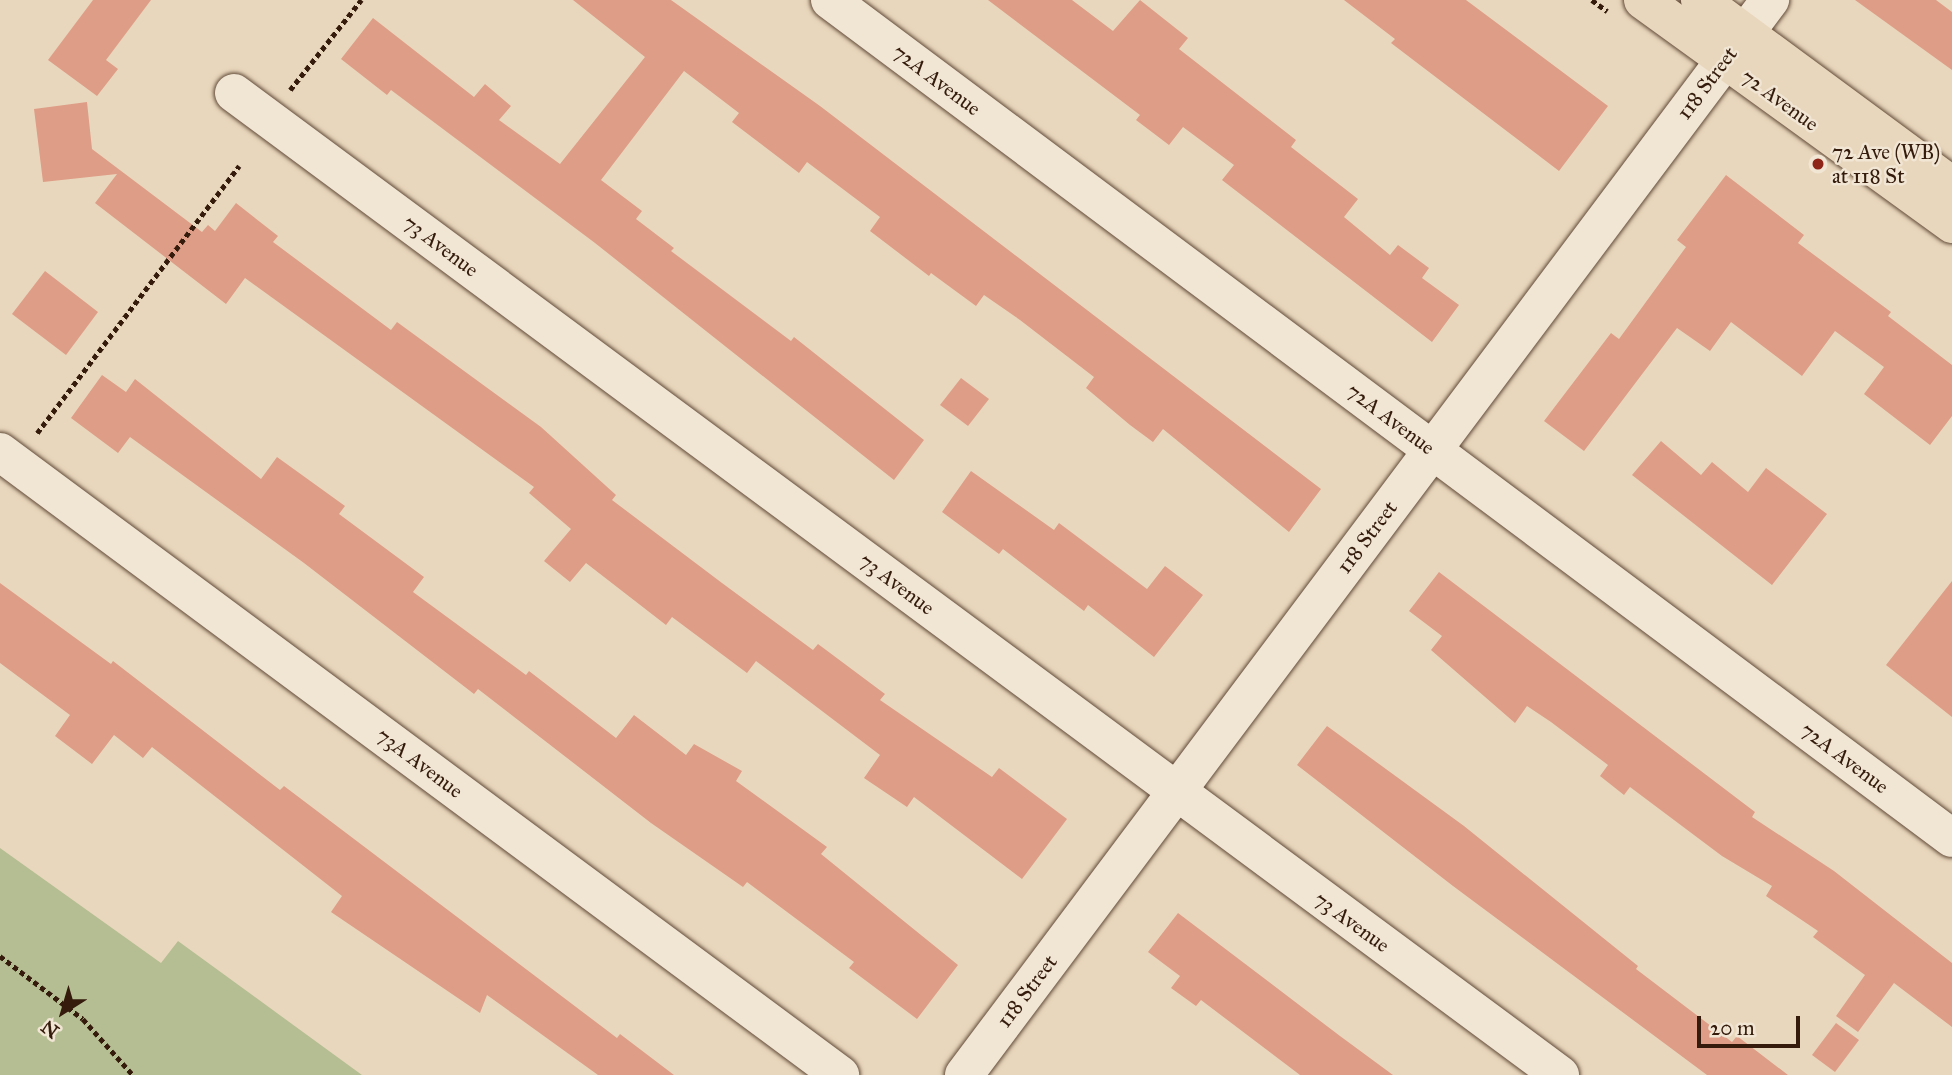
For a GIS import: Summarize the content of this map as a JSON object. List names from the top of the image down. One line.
{"streets":{"main road":["72 Avenue"],"street":["72A Avenue","118 Street","73 Avenue","73A Avenue"]},"crossings":[["72A Avenue","118 Street"],["118 Street","72 Avenue"],["118 Street","73 Avenue"]],"places":["72 Ave (WB) at 118 St"],"scale_bar":"20 m","north":"bottom left"}
